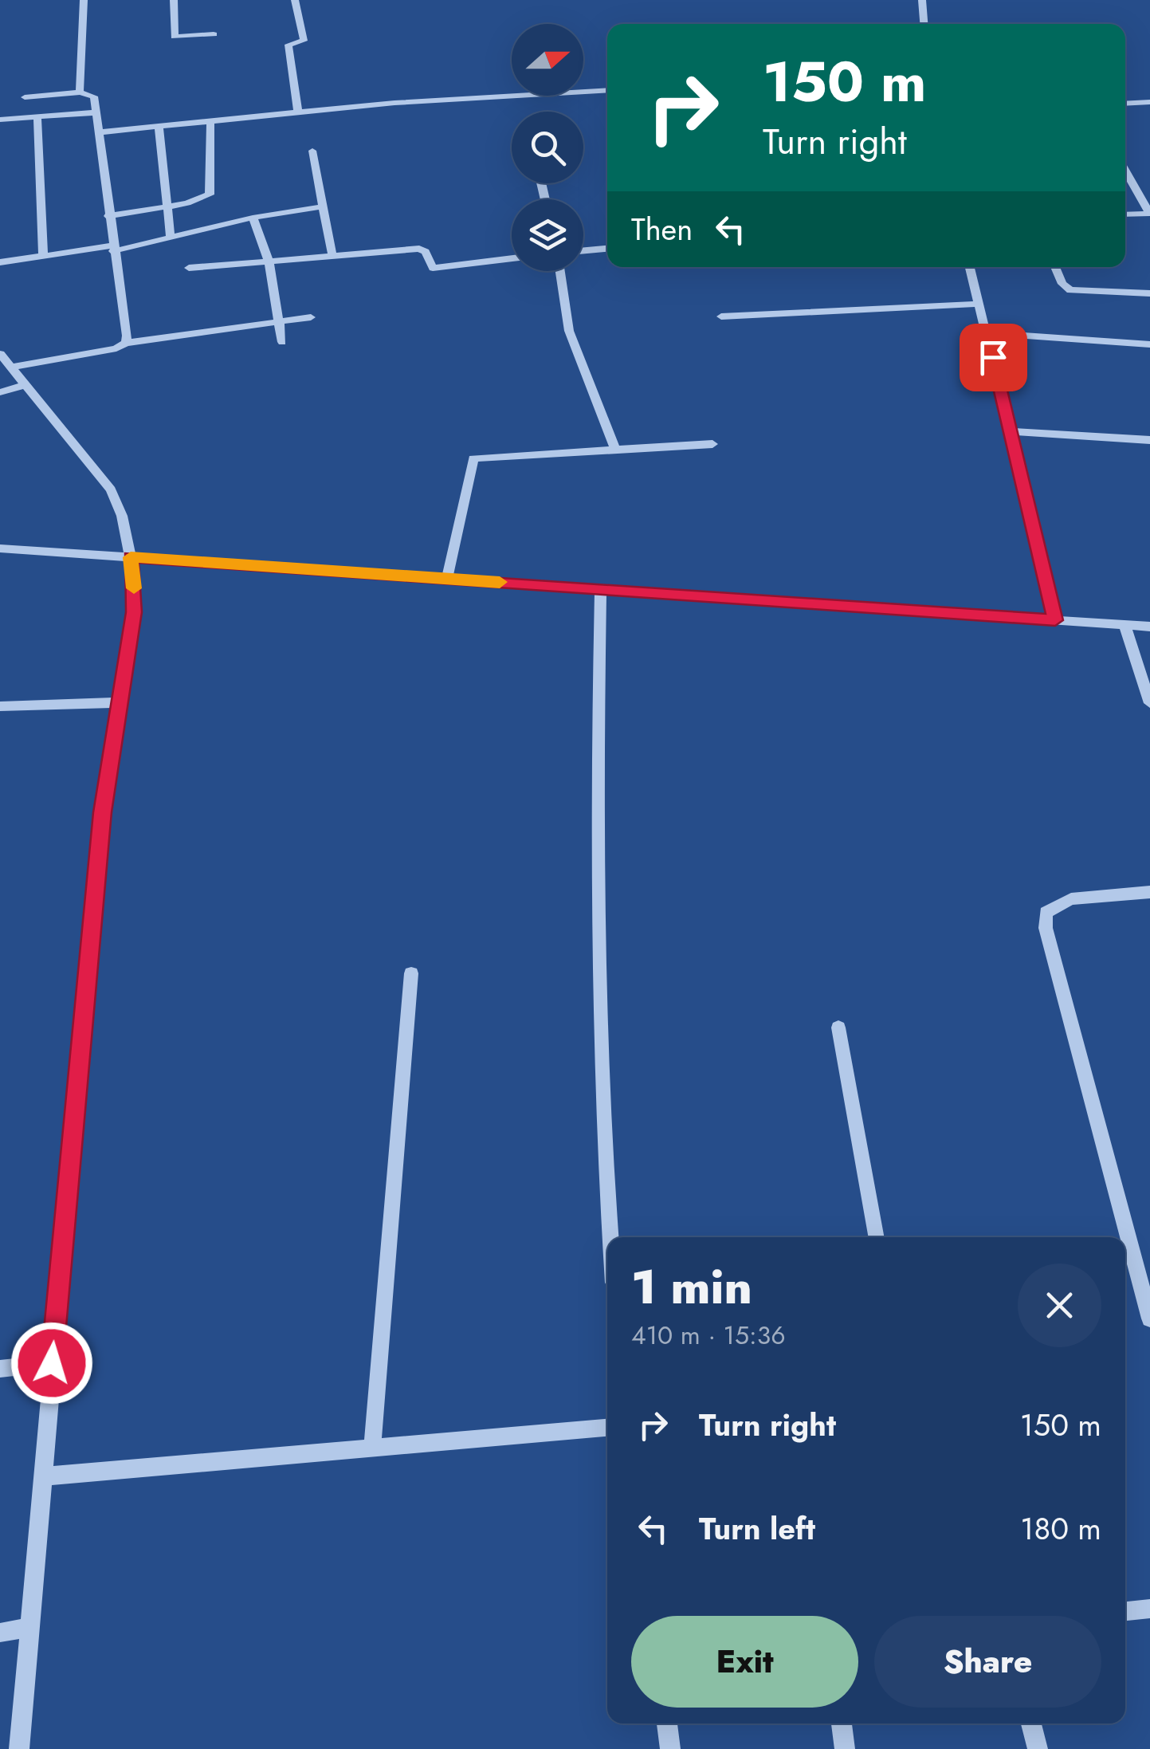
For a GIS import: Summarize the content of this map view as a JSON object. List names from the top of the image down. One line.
{"north":"right","page":{"turn":["150 m","Turn right"],"then":"Then","heading":["1 min","410 m · 15:36"],"list":[{"name":"Turn right","value":"150 m"},{"name":"Turn left","value":"180 m"}],"buttons":["Exit","Share"]}}
